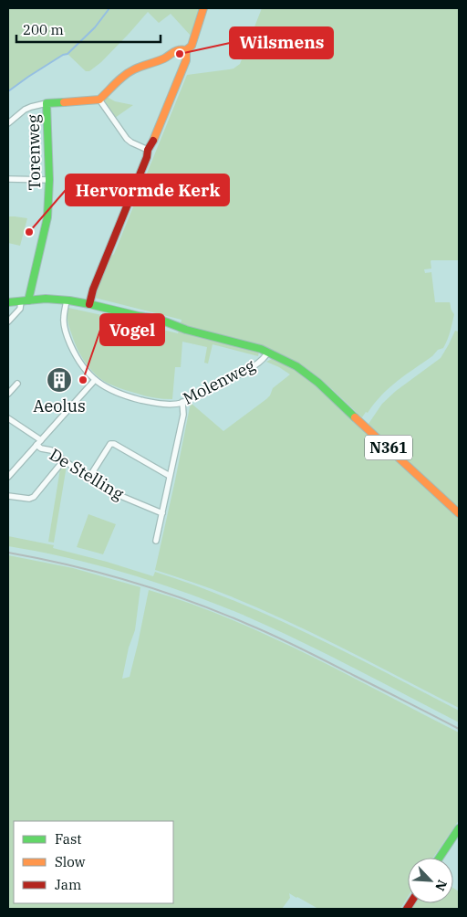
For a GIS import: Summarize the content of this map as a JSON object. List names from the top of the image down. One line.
{"streets":{"street":["Torenweg","Molenweg","N361","De Stelling"]},"crossings":[["Torenweg","N361"],["Molenweg","N361"]],"places":{"other":["Wilsmens","Hervormde Kerk","Vogel"],"building":["Aeolus"]},"legend":["Fast","Slow","Jam"],"scale_bar":"200 m","north":"bottom right"}
